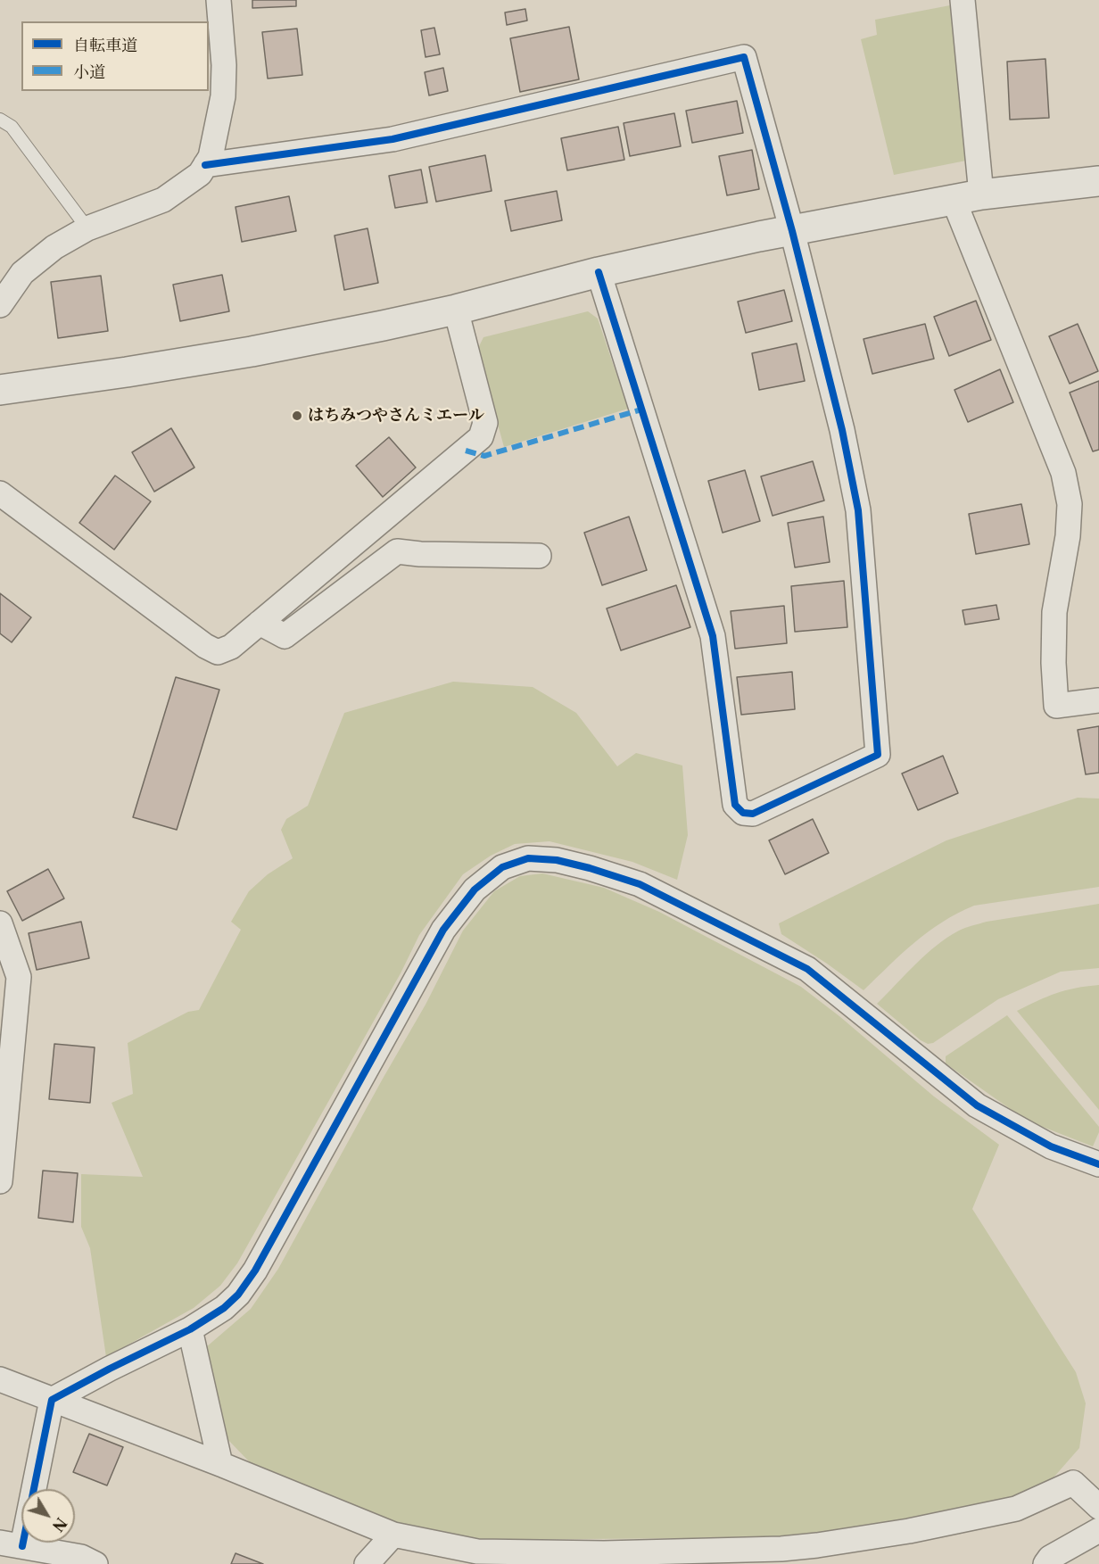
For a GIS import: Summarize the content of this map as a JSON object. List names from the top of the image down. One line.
{"places":["はちみつやさんミエール"],"legend":["自転車道","小道"],"north":"bottom right"}
